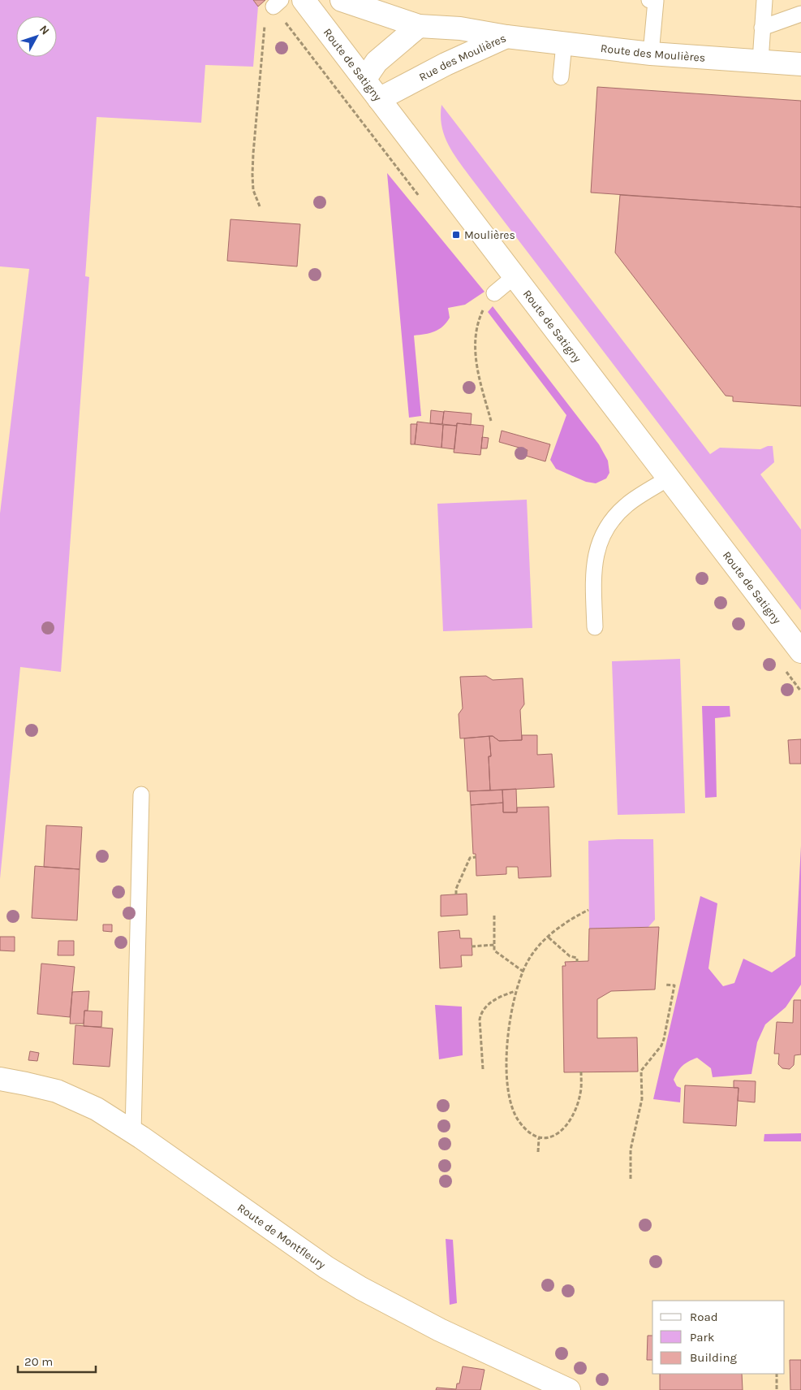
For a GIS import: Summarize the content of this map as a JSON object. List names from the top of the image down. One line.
{"streets":{"street":["Route des Moulières","Rue des Moulières","Route de Satigny","Route de Montfleury"]},"crossings":[["Route des Moulières","Rue des Moulières"],["Rue des Moulières","Route de Satigny"]],"places":{"transit":["Moulières"]},"legend":["Road","Park","Building"],"scale_bar":"20 m","north":"top right"}
